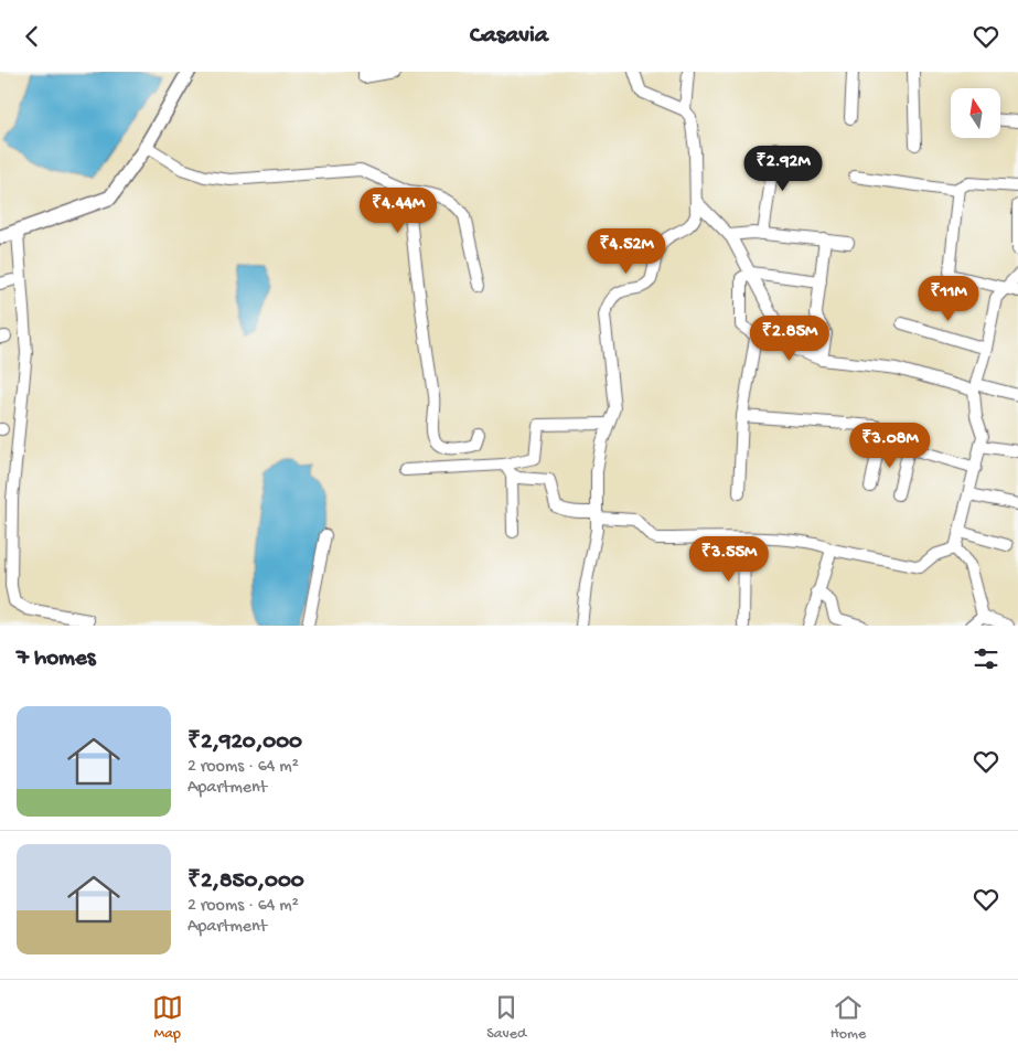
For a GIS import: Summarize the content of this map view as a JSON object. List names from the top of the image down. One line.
{"north":"top","page":{"header":"Casavia","price":["₹2.92M","₹4.44M","₹4.52M","₹11M","₹2.85M","₹3.08M","₹3.55M"],"heading":"7 homes","list":[{"name":"₹2,920,000","note":"2 rooms · 64 m² · Apartment"},{"name":"₹2,850,000","note":"2 rooms · 64 m² · Apartment"}],"tabs":["Map","Saved","Home"]}}
